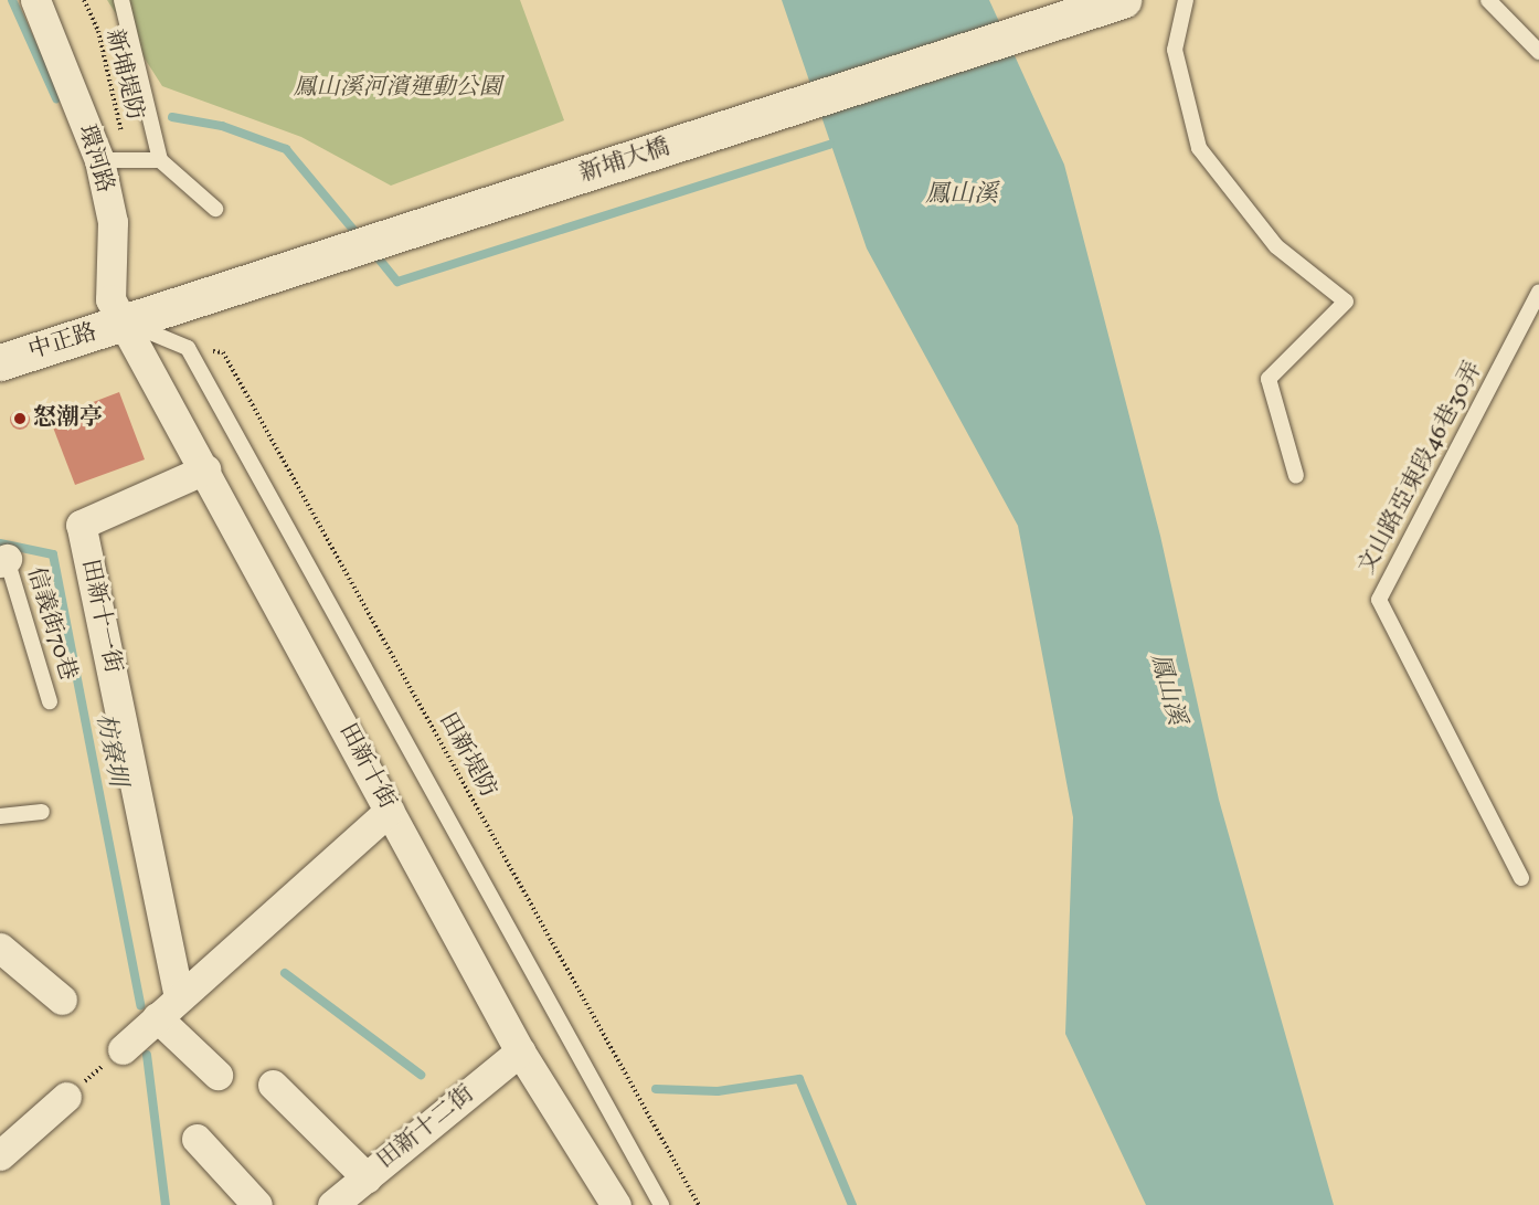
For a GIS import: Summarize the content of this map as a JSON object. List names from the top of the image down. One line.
{"streets":{"main road":["新埔大橋","中正路"],"street":["環河路","田新十一街","田新十街","田新十二街"],"lane":["文山路亞東段46巷30弄","信義街70巷"],"path":["新埔堤防","田新堤防"]},"crossings":[["新埔堤防","環河路"],["環河路","新埔大橋"],["環河路","中正路"],["環河路","田新十街"],["新埔大橋","中正路"],["新埔大橋","田新十街"],["中正路","田新十街"],["田新十一街","田新十街"],["田新十街","田新十二街"]],"water":["鳳山溪","枋寮圳"],"parks":["鳳山溪河濱運動公園"],"places":["怒潮亭"]}
